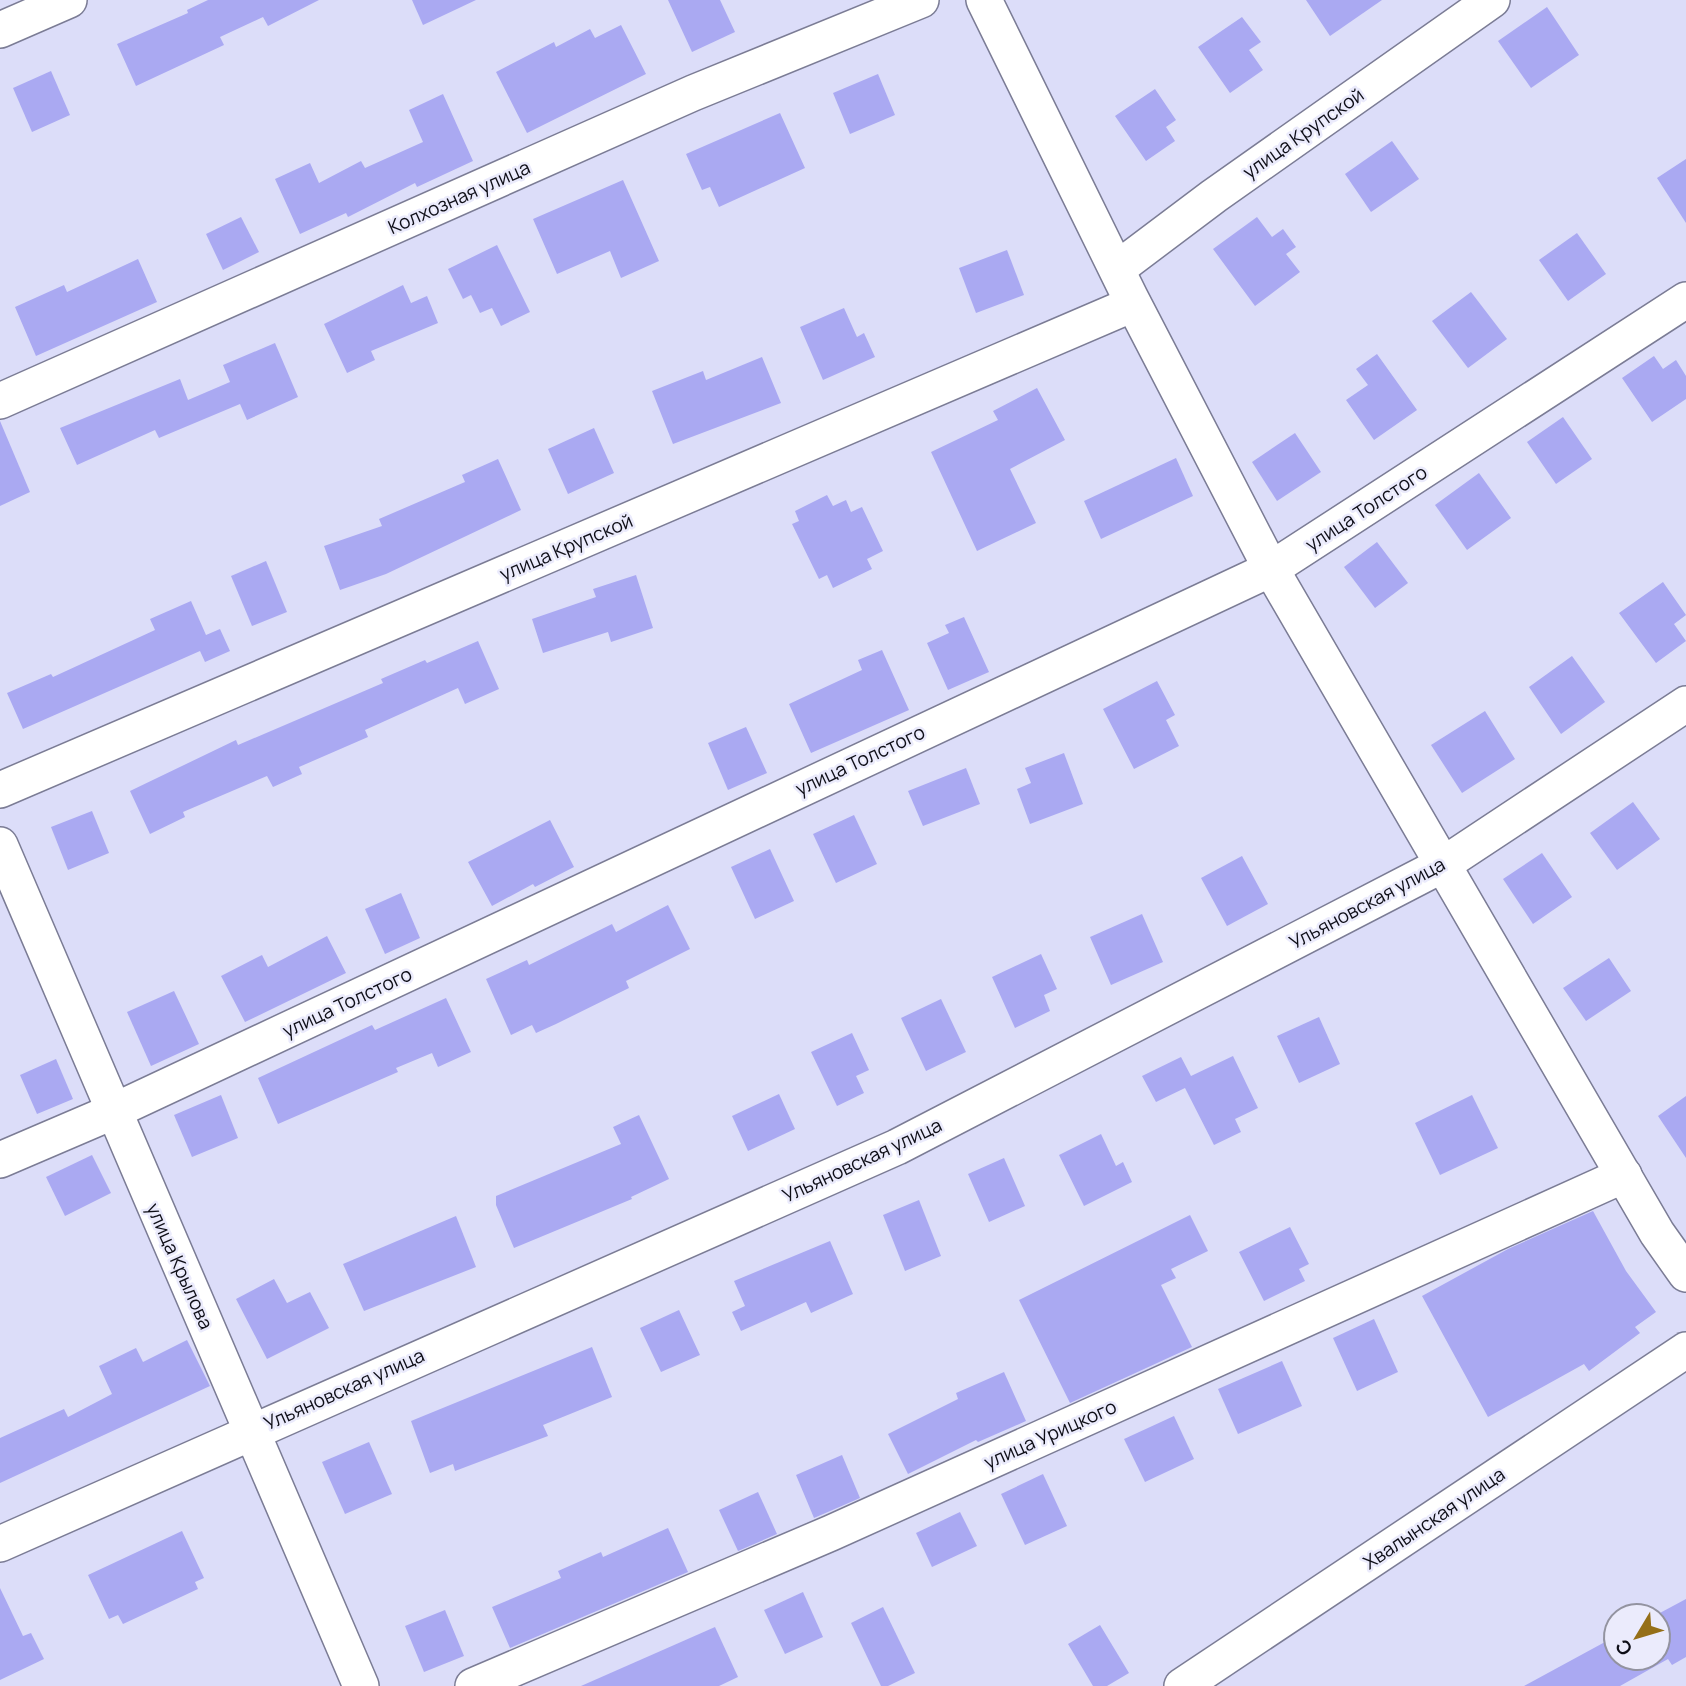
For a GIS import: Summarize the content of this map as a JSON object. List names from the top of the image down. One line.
{"streets":{"street":["улица Крупской","Колхозная улица","улица Толстого","Ульяновская улица","улица Крылова","улица Урицкого","Хвалынская улица"]},"crossings":[["улица Толстого","улица Крылова"],["Ульяновская улица","улица Крылова"]],"north":"bottom left"}
